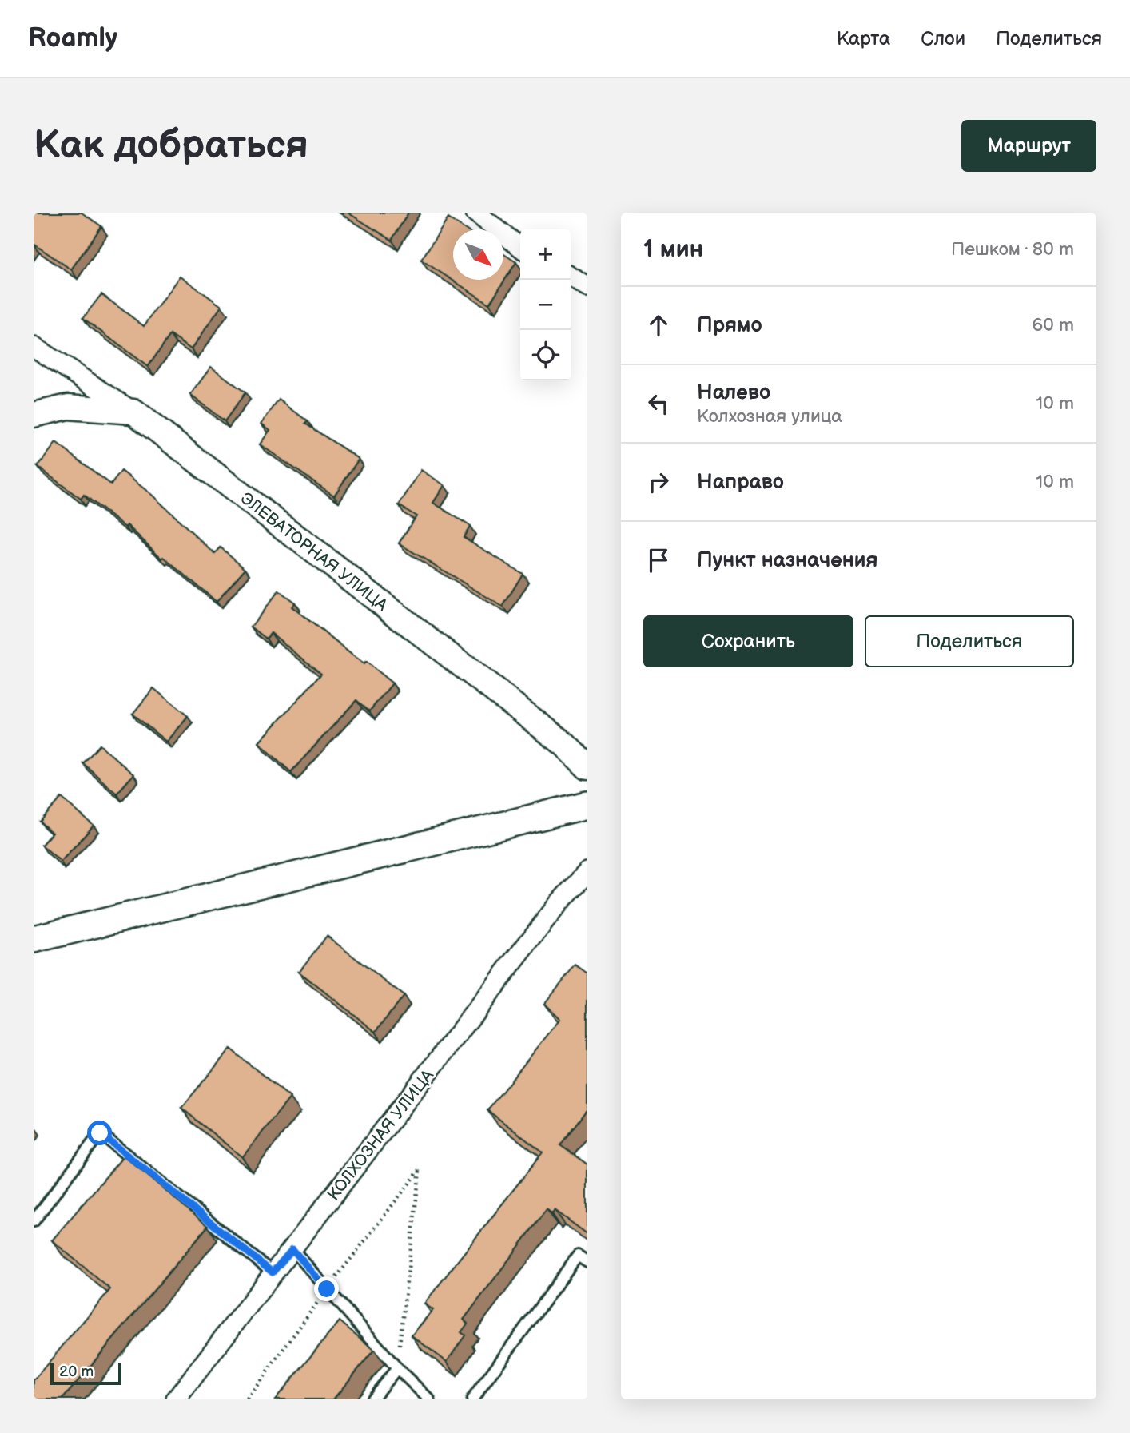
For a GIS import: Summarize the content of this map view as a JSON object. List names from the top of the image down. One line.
{"streets":{"street":["ЭЛЕВАТОРНАЯ УЛИЦА","КОЛХОЗНАЯ УЛИЦА"]},"scale_bar":"20 m","north":"bottom right","page":{"header":"Roamly","nav":["Карта","Слои","Поделиться"],"buttons":["Маршрут",["Сохранить","Поделиться"]],"title":"Как добраться","heading":["1 мин","Пешком · 80 m"],"map_buttons":["+","−"],"list":[["Прямо","60 m"],["Налево","Колхозная улица","10 m"],["Направо","10 m"],"Пункт назначения"],"scale":"20 m"}}
